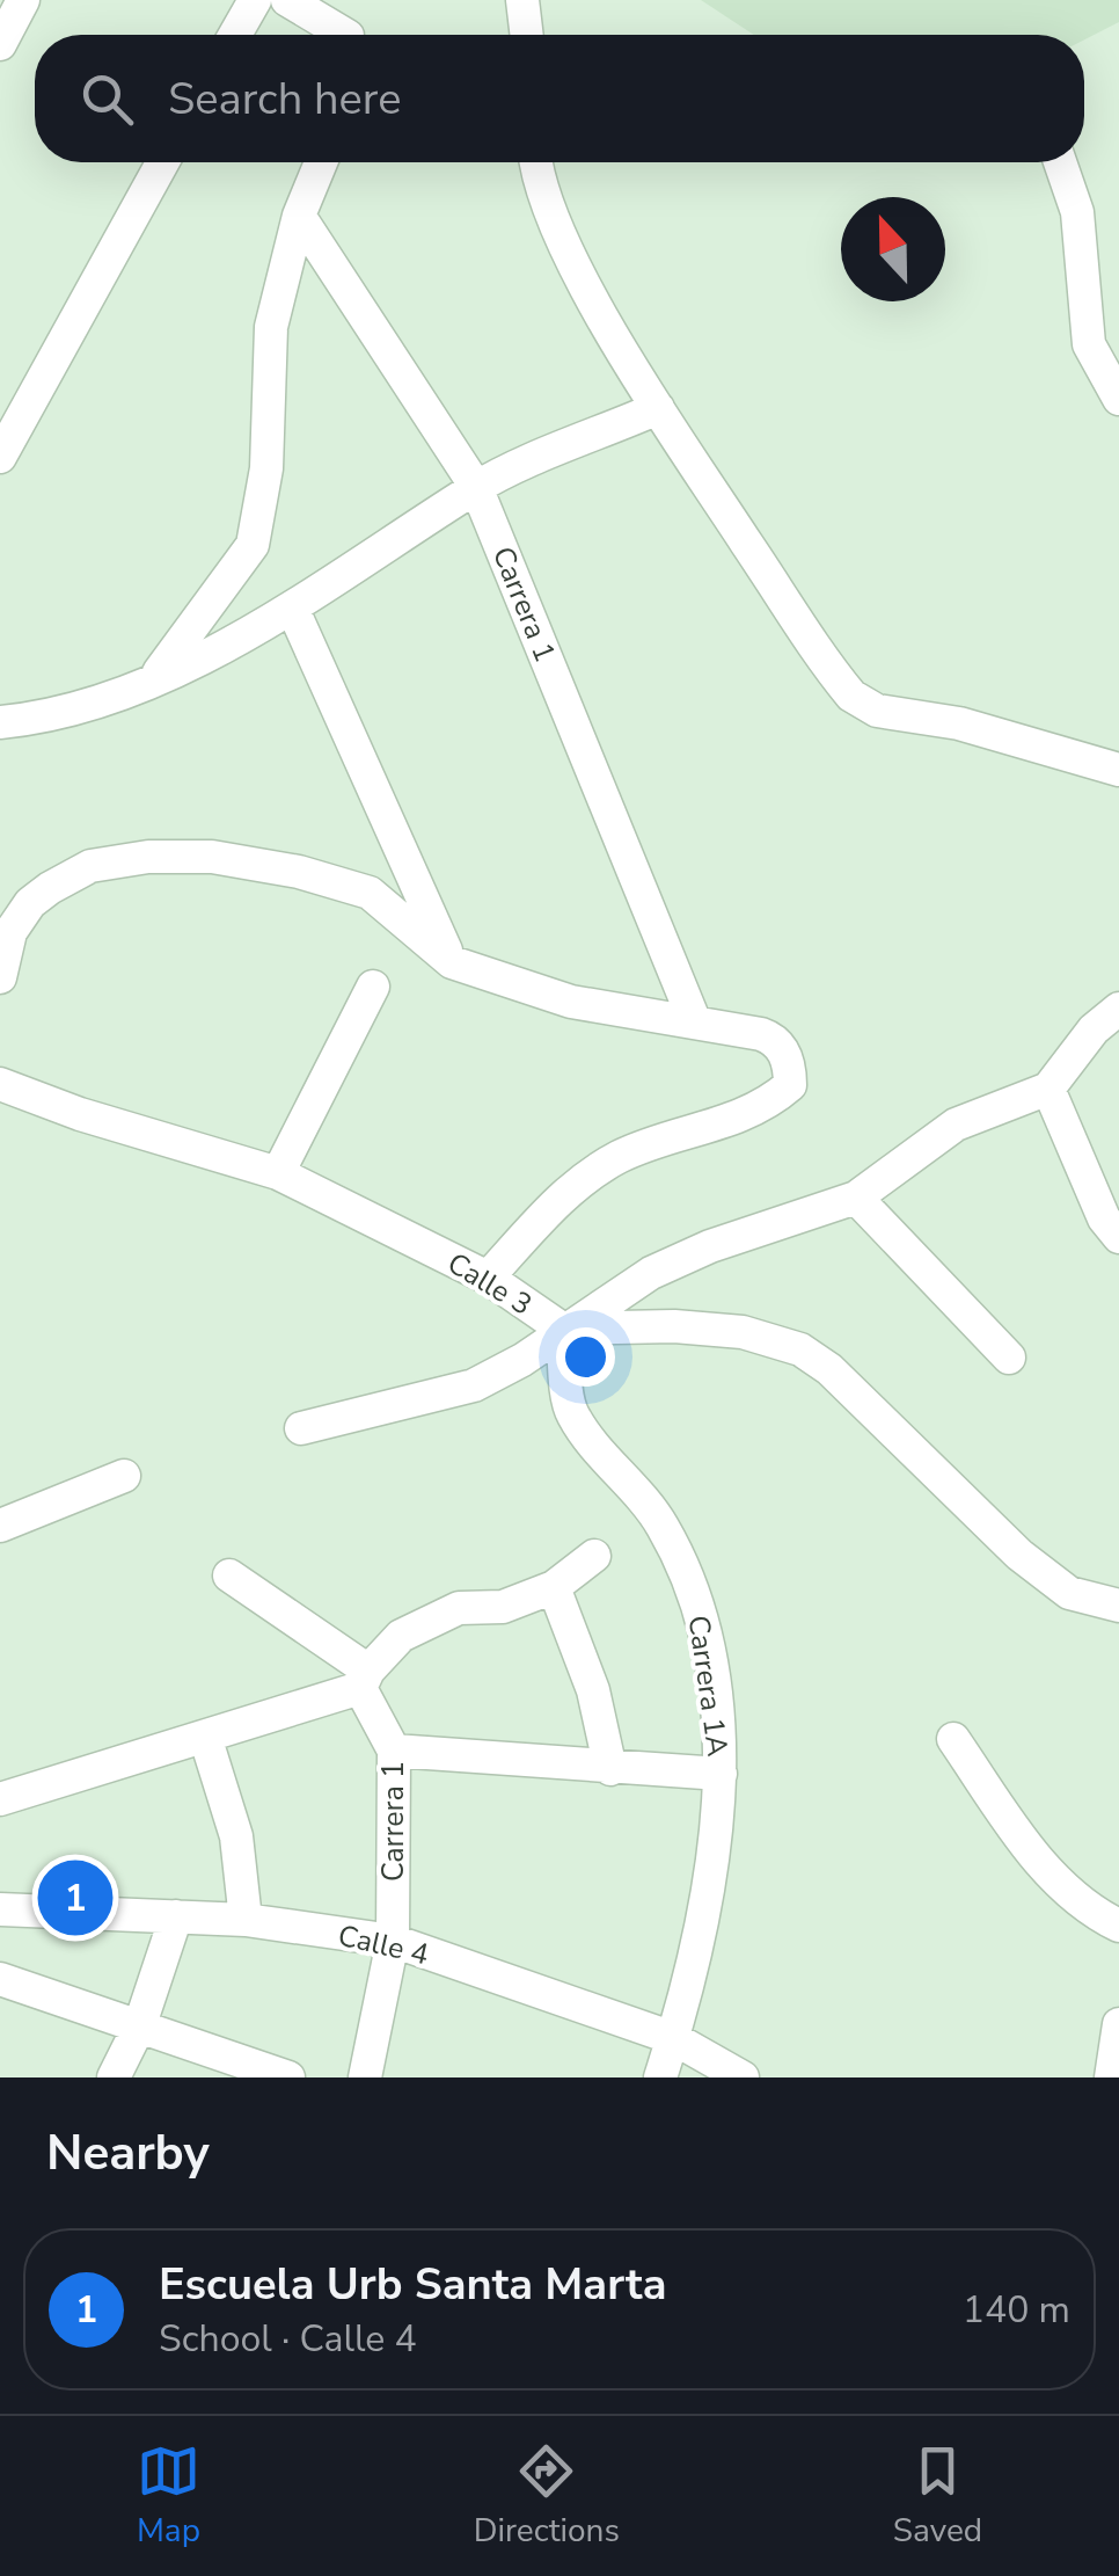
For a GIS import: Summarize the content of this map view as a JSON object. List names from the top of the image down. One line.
{"streets":{"street":["Carrera 1","Calle 3","Carrera 1A","Calle 4"]},"crossings":[["Carrera 1","Calle 4"],["Calle 3","Carrera 1A"],["Carrera 1A","Calle 4"]],"north":"top","page":{"search":"Search here","pins":"1","heading":"Nearby","list":[{"mark":"1","name":"Escuela Urb Santa Marta","note":"School · Calle 4","value":"140 m"}],"nav":["Map","Directions","Saved"]}}
